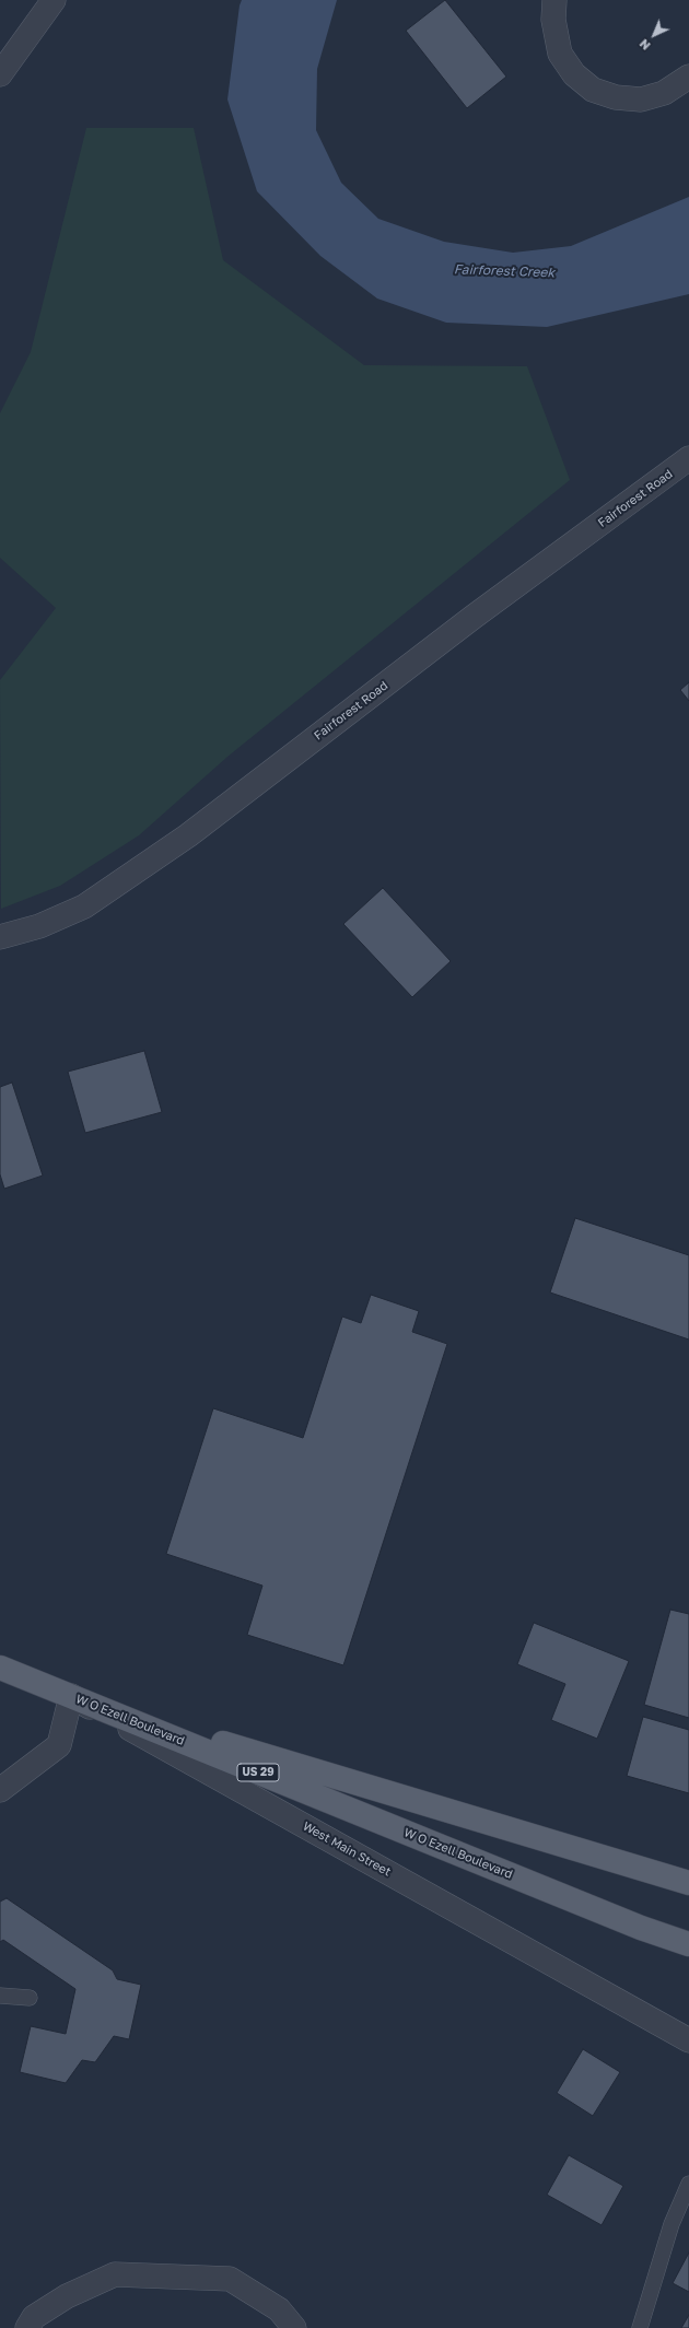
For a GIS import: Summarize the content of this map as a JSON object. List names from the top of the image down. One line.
{"streets":{"main road":["W O Ezell Boulevard","US 29","West Main Street"],"street":["Fairforest Road"]},"crossings":[["W O Ezell Boulevard","West Main Street"]],"water":["Fairforest Creek"],"north":"bottom left"}
